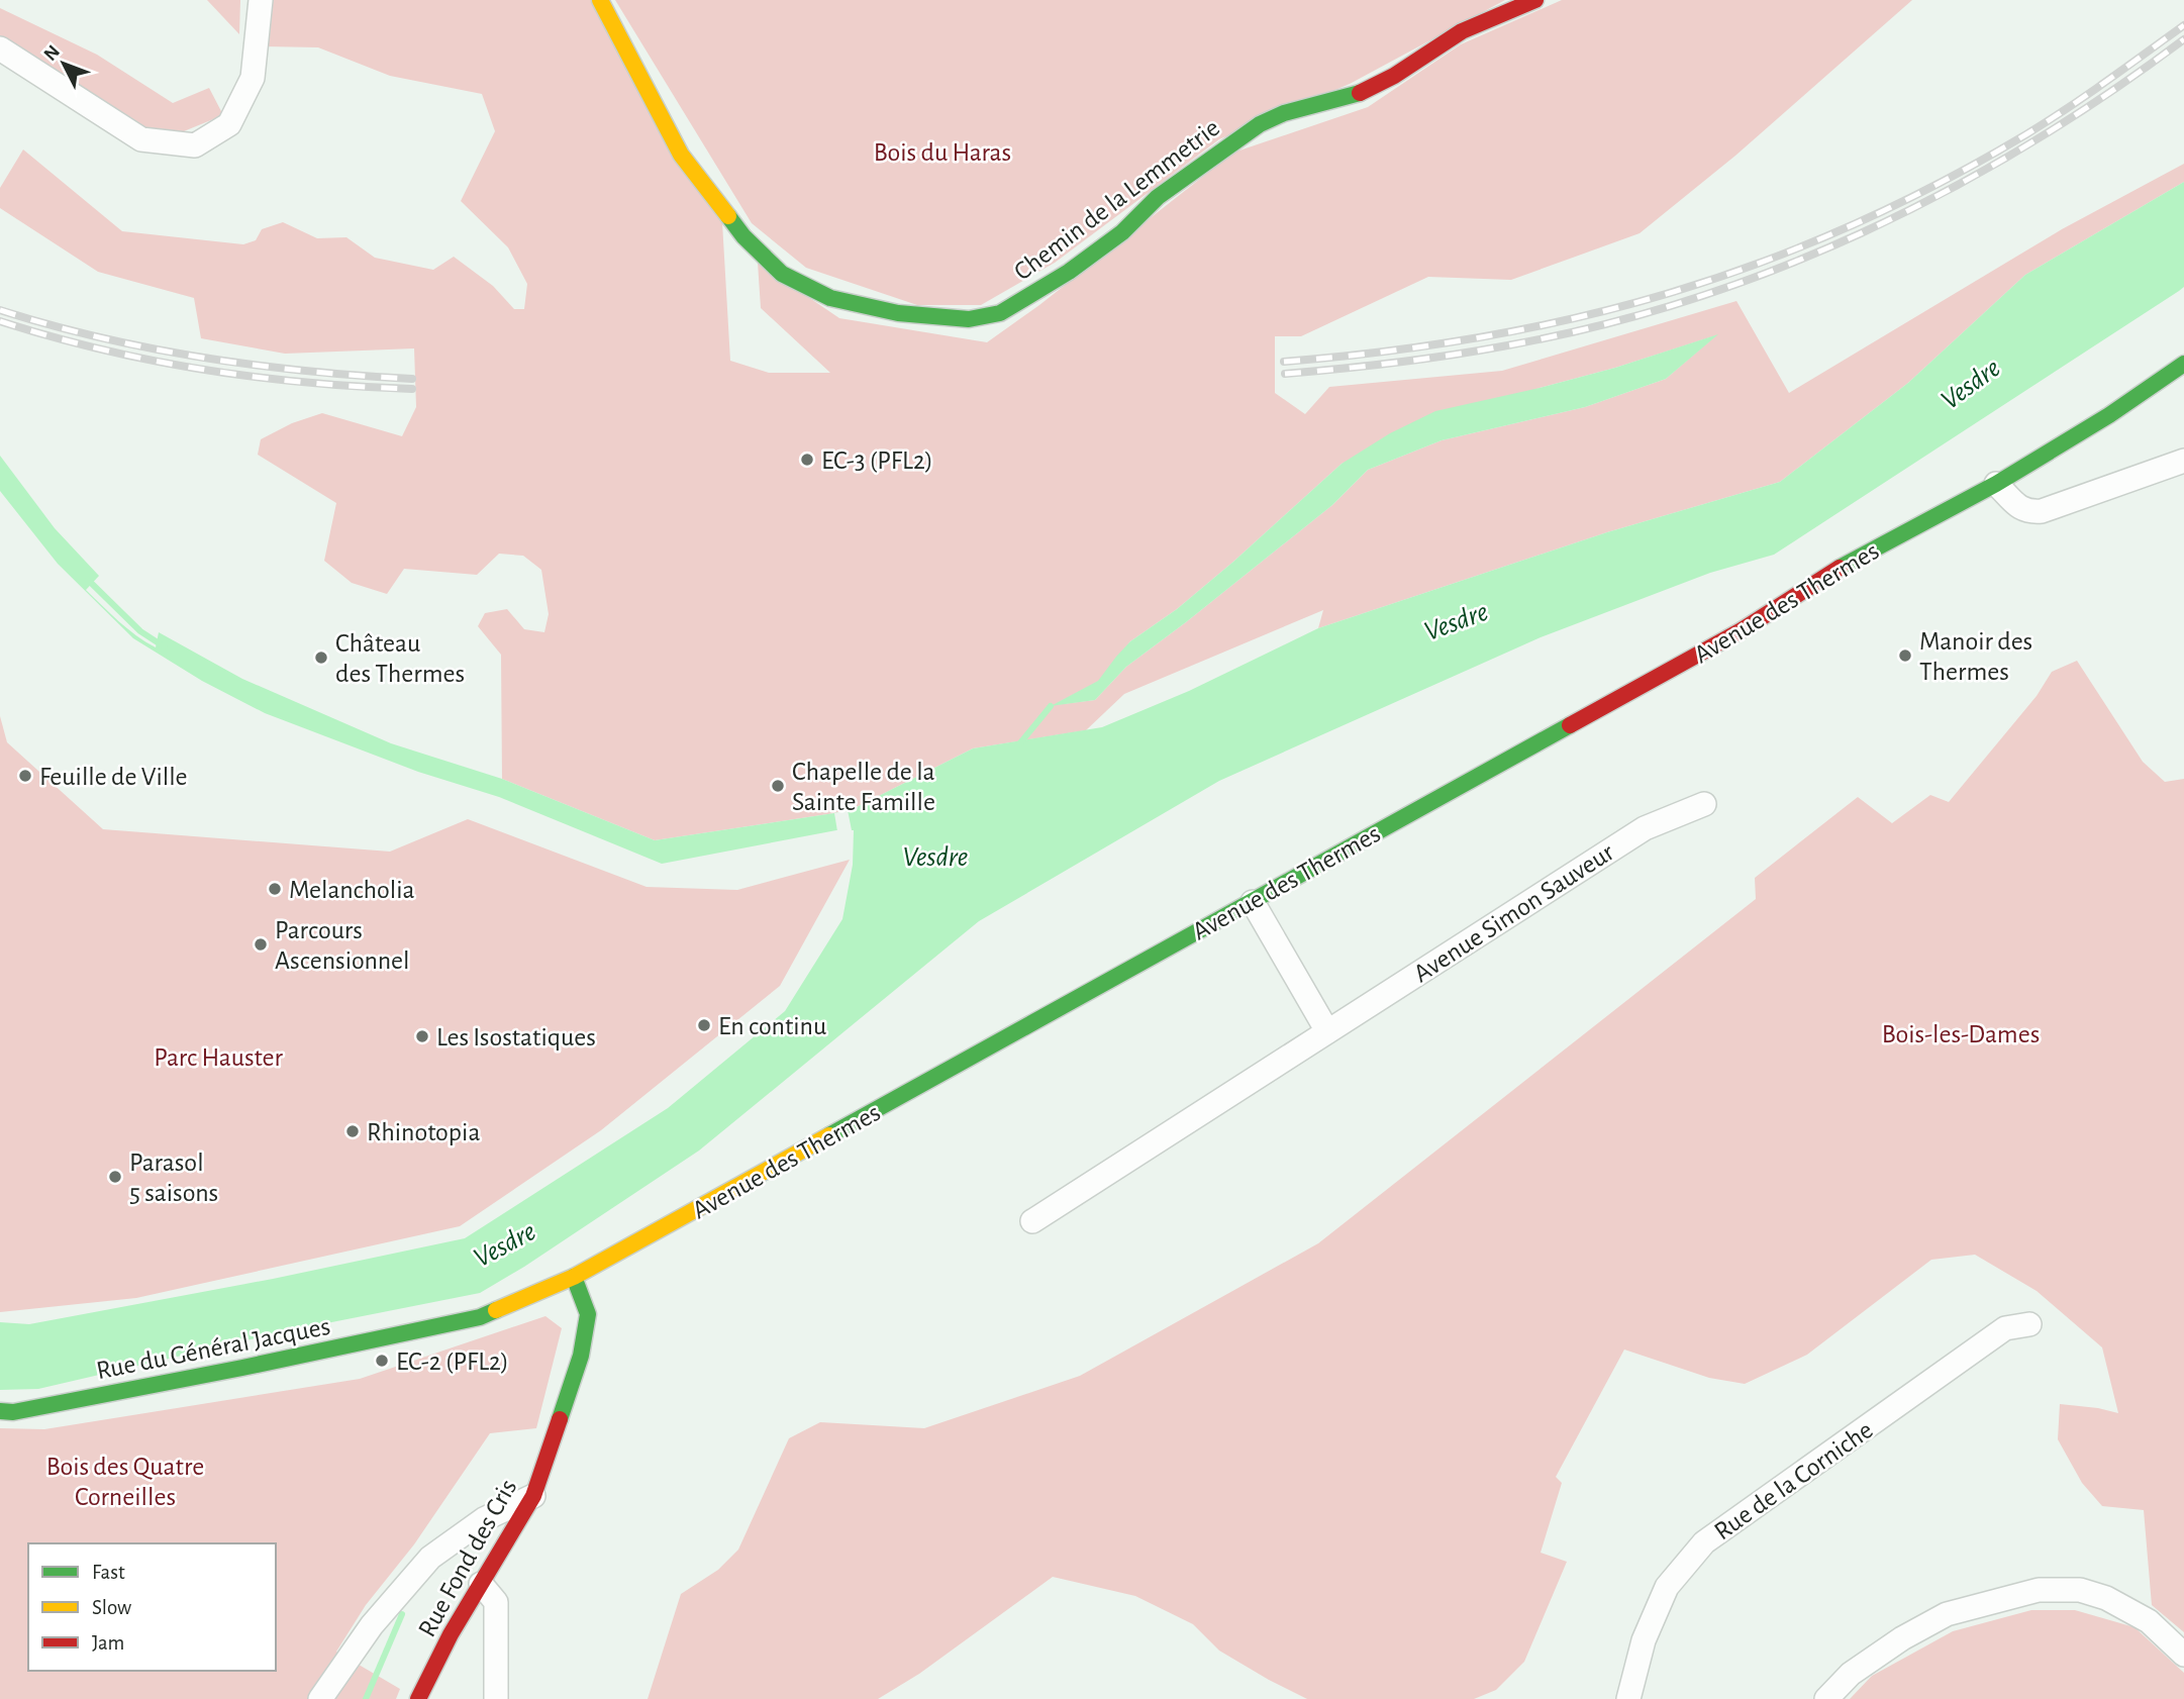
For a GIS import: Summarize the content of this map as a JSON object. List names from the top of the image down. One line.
{"streets":{"main road":["Chemin de la Lemmetrie","Avenue des Thermes","Rue du Général Jacques","Rue Fond des Cris"],"street":["Avenue Simon Sauveur","Rue de la Corniche"]},"crossings":[["Avenue des Thermes","Rue du Général Jacques"],["Avenue des Thermes","Rue Fond des Cris"]],"water":["Vesdre"],"parks":["Bois du Haras","Bois-les-Dames","Parc Hauster","Bois des Quatre Corneilles"],"places":["EC-3 (PFL2)","Manoir des Thermes","Château des Thermes","Feuille de Ville","Chapelle de la Sainte Famille","Melancholia","Parcours Ascensionnel","En continu","Les Isostatiques","Rhinotopia","Parasol 5 saisons","EC-2 (PFL2)"],"legend":["Fast","Slow","Jam"],"north":"top left"}
